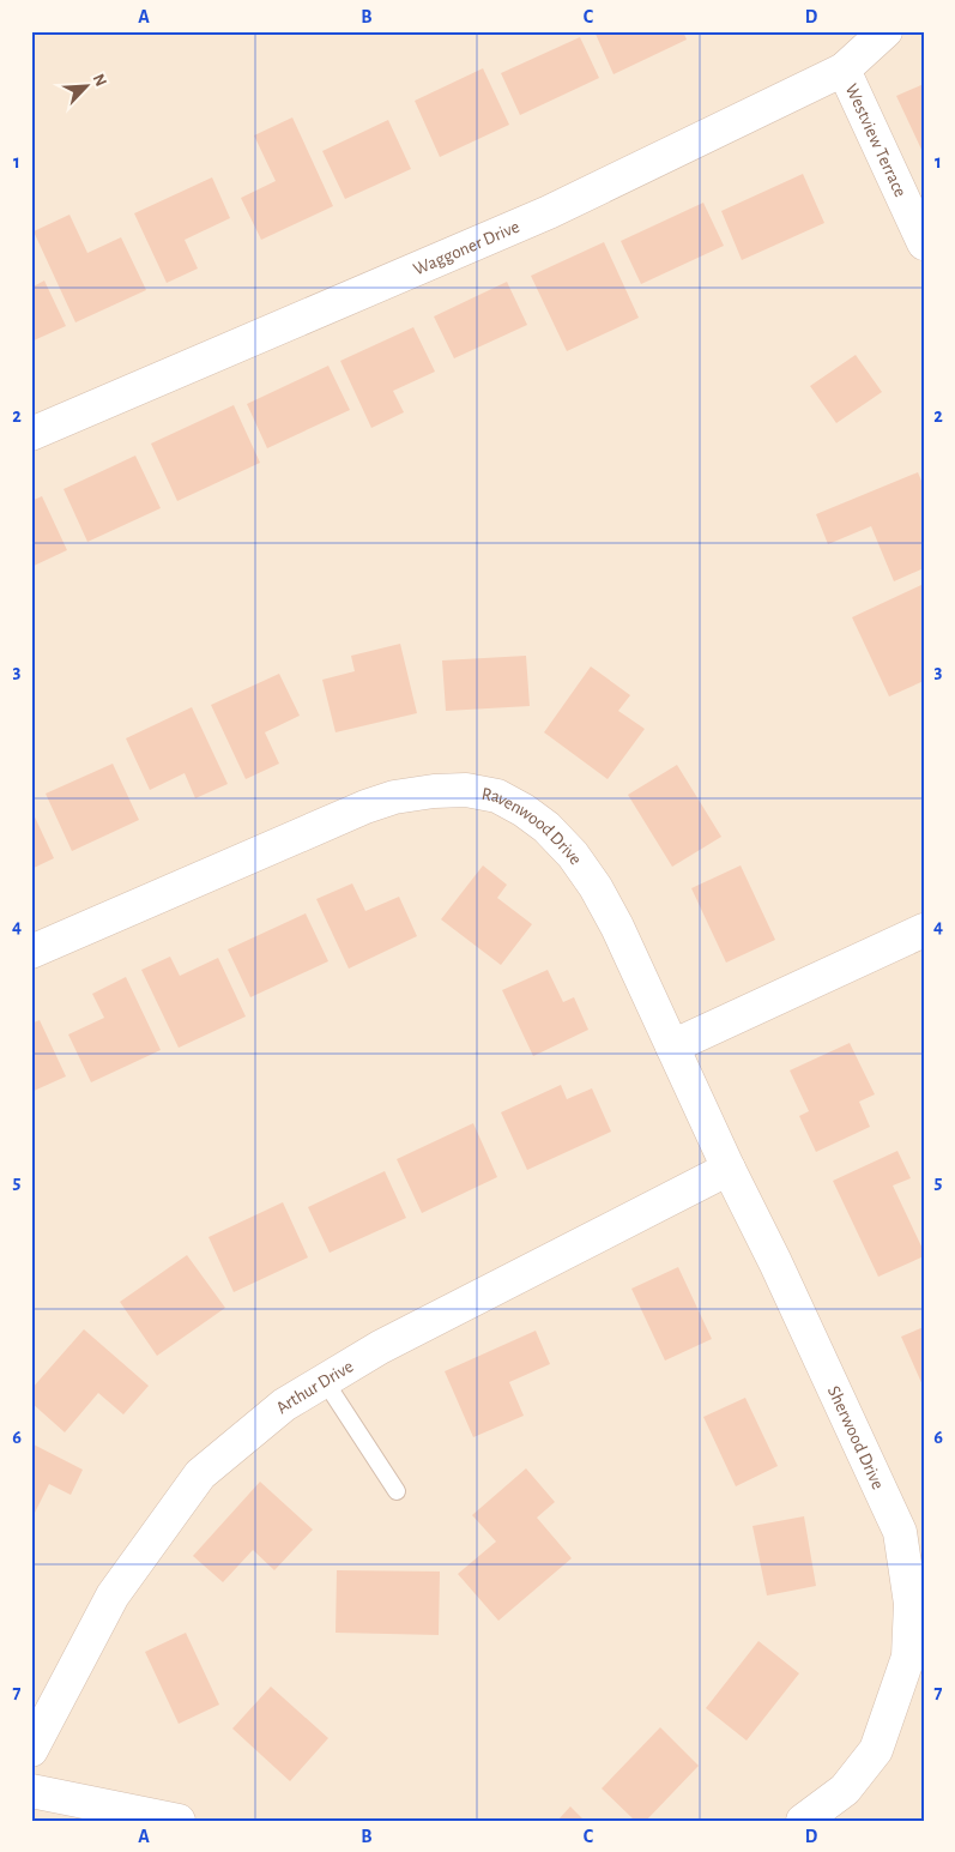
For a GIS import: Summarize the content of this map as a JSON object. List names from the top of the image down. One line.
{"streets":{"street":["Westview Terrace","Waggoner Drive","Ravenwood Drive","Arthur Drive","Sherwood Drive"]},"crossings":[["Westview Terrace","Waggoner Drive"],["Ravenwood Drive","Sherwood Drive"],["Arthur Drive","Sherwood Drive"]],"north":"top right","grid":{"columns":["A","B","C","D"],"rows":["1","2","3","4","5","6","7"]}}
